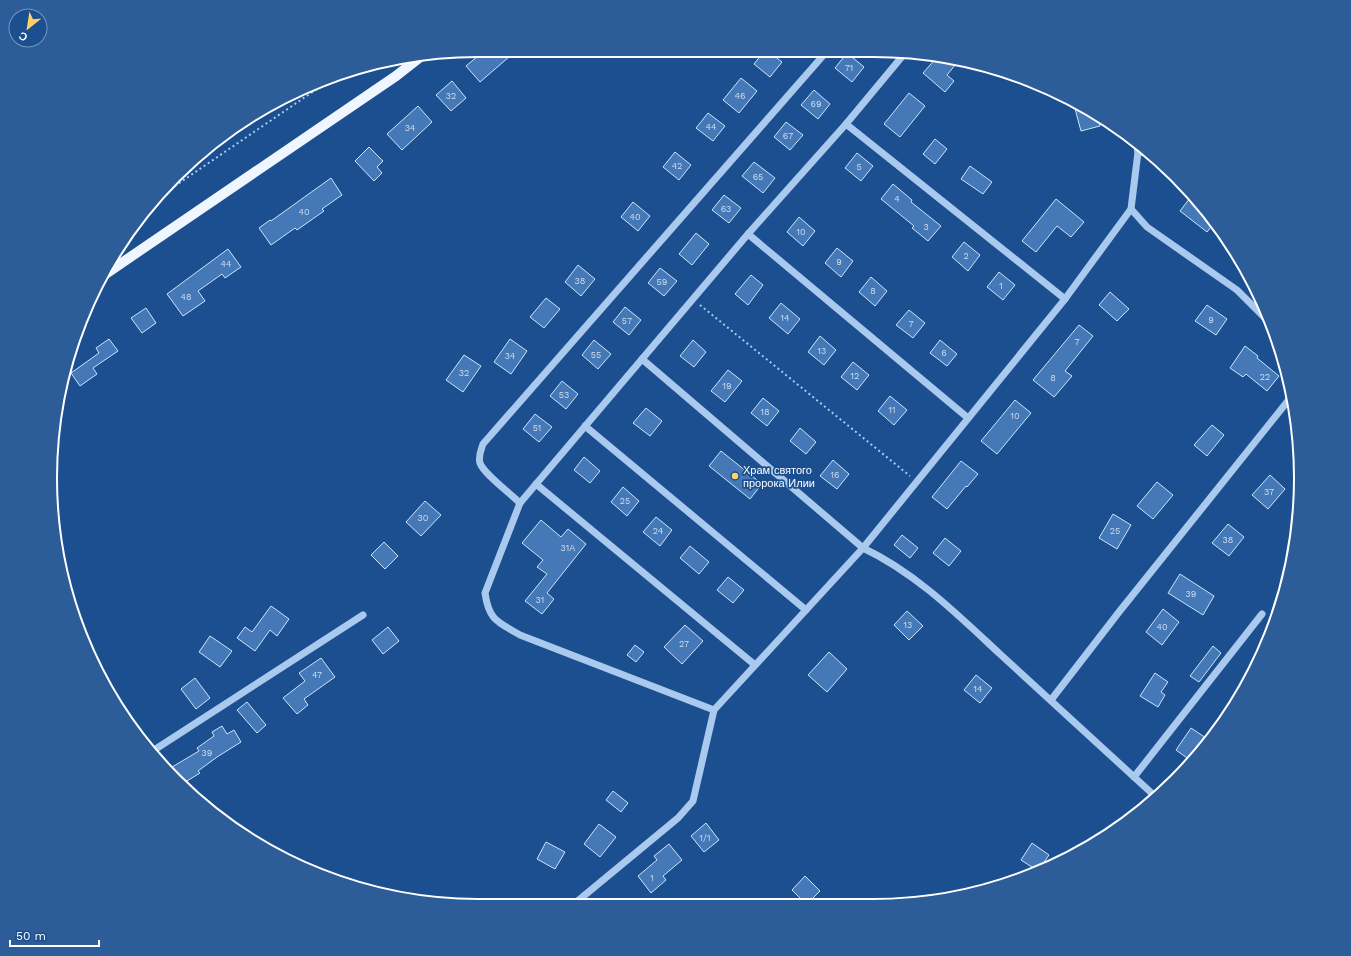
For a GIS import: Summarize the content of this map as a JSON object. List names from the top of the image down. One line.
{"places":["Храм святого пророка Илии"],"house_numbers":["71","32","46","69","44","34","67","42","5","65","4","63","40","40","3","10","2","9","44","38","59","1","8","48","14","9","57","7","7","13","6","55","34","32","12","22","8","19","53","11","18","10","51","16","37","25","30","24","25","38","31А","39","31","13","40","27","47","14","39","1/1","1"],"scale_bar":"50 m","north":"bottom left"}
